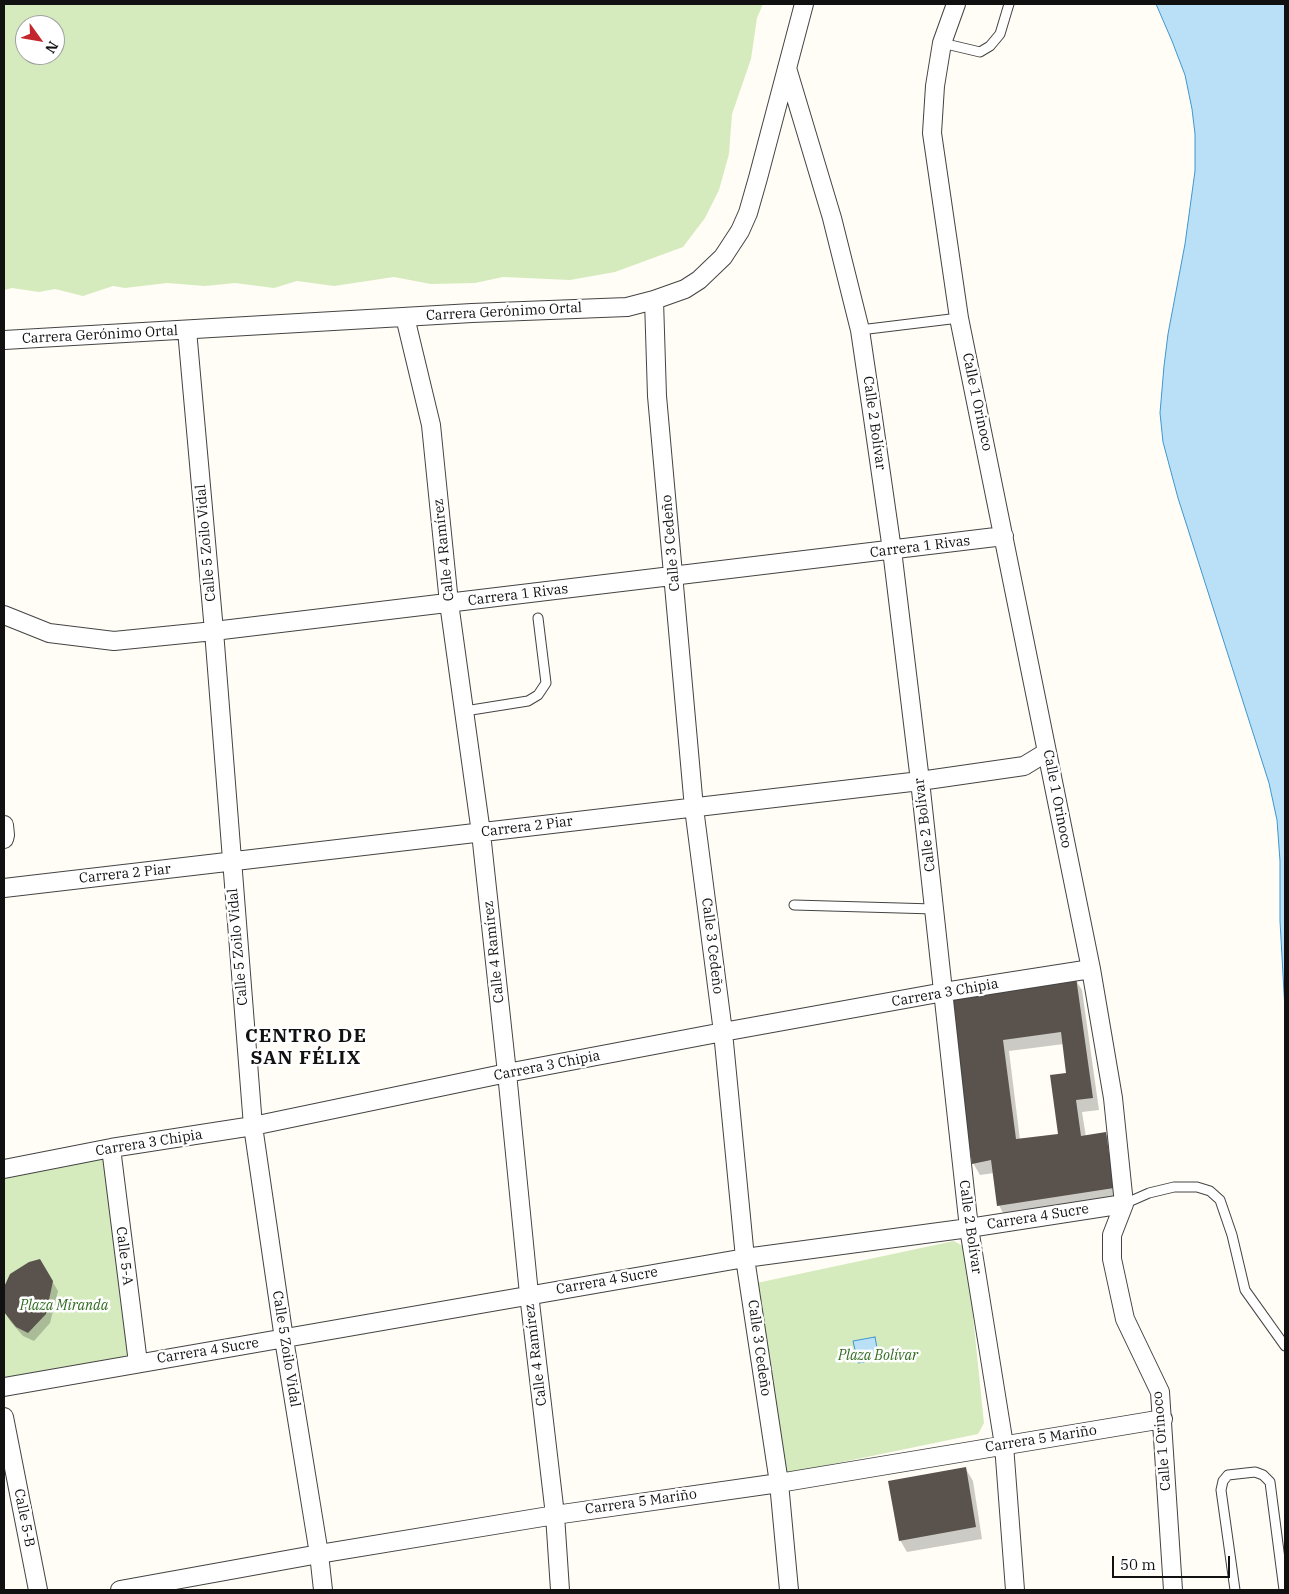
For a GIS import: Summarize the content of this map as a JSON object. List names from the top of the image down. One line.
{"streets":{"street":["Carrera Gerónimo Ortal","Calle 1 Orinoco","Calle 2 Bolívar","Calle 5 Zoilo Vidal","Calle 3 Cedeño","Carrera 1 Rivas","Calle 4 Ramírez","Carrera 2 Piar","Carrera 3 Chipia","Carrera 4 Sucre","Calle 5-A","Carrera 5 Mariño","Calle 5-B"]},"crossings":[["Carrera Gerónimo Ortal","Calle 2 Bolívar"],["Carrera Gerónimo Ortal","Calle 5 Zoilo Vidal"],["Carrera Gerónimo Ortal","Calle 3 Cedeño"],["Carrera Gerónimo Ortal","Calle 4 Ramírez"],["Calle 1 Orinoco","Carrera 1 Rivas"],["Calle 1 Orinoco","Carrera 2 Piar"],["Calle 1 Orinoco","Carrera 3 Chipia"],["Calle 1 Orinoco","Carrera 4 Sucre"],["Calle 1 Orinoco","Carrera 5 Mariño"],["Calle 2 Bolívar","Carrera 1 Rivas"],["Calle 2 Bolívar","Carrera 2 Piar"],["Calle 2 Bolívar","Carrera 3 Chipia"],["Calle 2 Bolívar","Carrera 4 Sucre"],["Calle 2 Bolívar","Carrera 5 Mariño"],["Calle 5 Zoilo Vidal","Carrera 1 Rivas"],["Calle 5 Zoilo Vidal","Carrera 2 Piar"],["Calle 5 Zoilo Vidal","Carrera 3 Chipia"],["Calle 5 Zoilo Vidal","Carrera 4 Sucre"],["Calle 5 Zoilo Vidal","Carrera 5 Mariño"],["Calle 3 Cedeño","Carrera 1 Rivas"],["Calle 3 Cedeño","Carrera 2 Piar"],["Calle 3 Cedeño","Carrera 3 Chipia"],["Calle 3 Cedeño","Carrera 4 Sucre"],["Calle 3 Cedeño","Carrera 5 Mariño"],["Carrera 1 Rivas","Calle 4 Ramírez"],["Calle 4 Ramírez","Carrera 2 Piar"],["Calle 4 Ramírez","Carrera 3 Chipia"],["Calle 4 Ramírez","Carrera 4 Sucre"],["Calle 4 Ramírez","Carrera 5 Mariño"],["Carrera 3 Chipia","Calle 5-A"],["Carrera 4 Sucre","Calle 5-A"]],"districts":["CENTRO DE SAN FÉLIX"],"parks":["Plaza Miranda","Plaza Bolívar"],"scale_bar":"50 m","north":"bottom right"}
